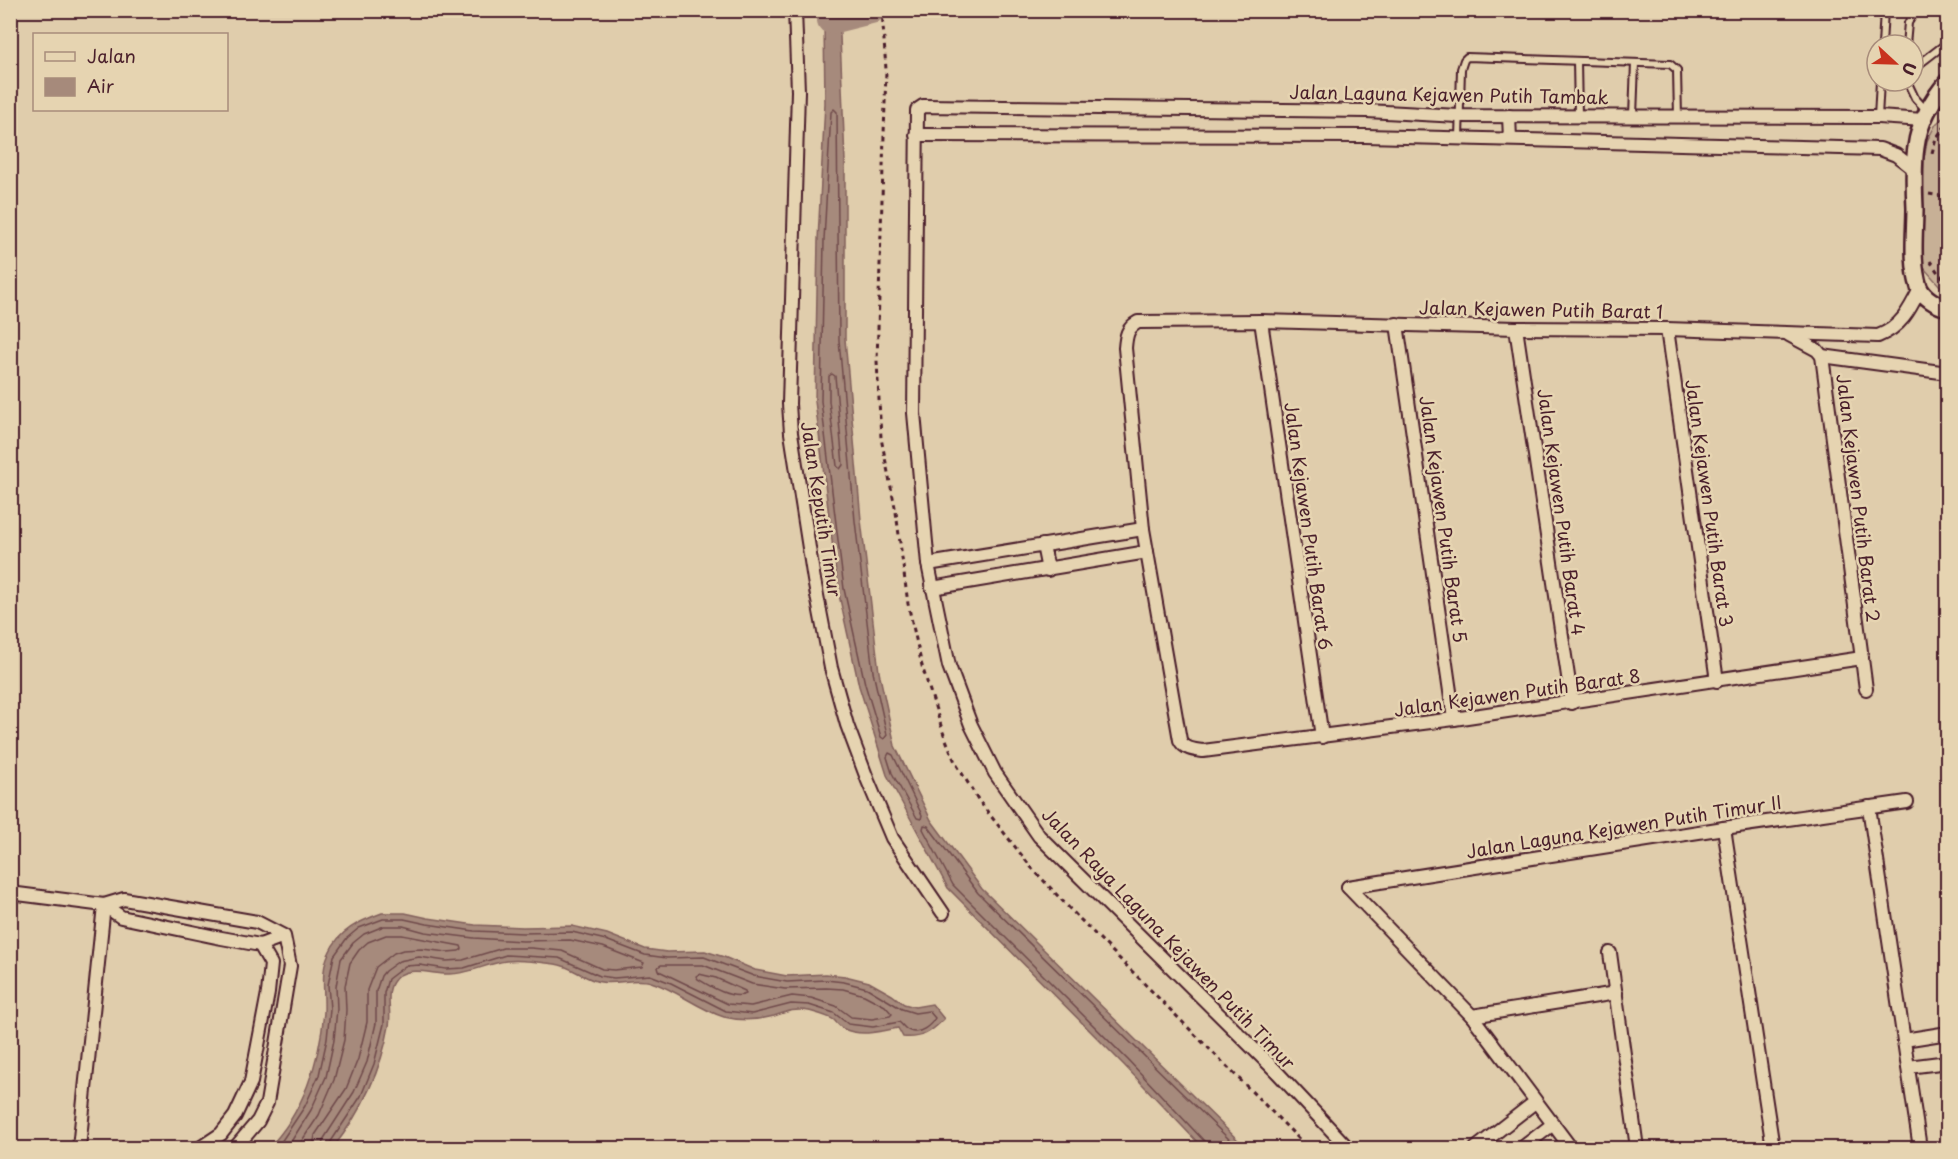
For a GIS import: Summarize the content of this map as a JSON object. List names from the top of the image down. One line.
{"streets":{"street":["Jalan Laguna Kejawen Putih Tambak","Jalan Kejawen Putih Barat 1","Jalan Kejawen Putih Barat 2","Jalan Kejawen Putih Barat 3","Jalan Keputih Timur","Jalan Kejawen Putih Barat 4","Jalan Kejawen Putih Barat 5","Jalan Kejawen Putih Barat 6","Jalan Kejawen Putih Barat 8","Jalan Laguna Kejawen Putih Timur II","Jalan Raya Laguna Kejawen Putih Timur"]},"crossings":[["Jalan Laguna Kejawen Putih Tambak","Jalan Raya Laguna Kejawen Putih Timur"],["Jalan Kejawen Putih Barat 1","Jalan Kejawen Putih Barat 2"],["Jalan Kejawen Putih Barat 1","Jalan Kejawen Putih Barat 3"],["Jalan Kejawen Putih Barat 1","Jalan Kejawen Putih Barat 4"],["Jalan Kejawen Putih Barat 1","Jalan Kejawen Putih Barat 5"],["Jalan Kejawen Putih Barat 1","Jalan Kejawen Putih Barat 6"],["Jalan Kejawen Putih Barat 2","Jalan Kejawen Putih Barat 8"],["Jalan Kejawen Putih Barat 3","Jalan Kejawen Putih Barat 8"],["Jalan Kejawen Putih Barat 4","Jalan Kejawen Putih Barat 8"],["Jalan Kejawen Putih Barat 5","Jalan Kejawen Putih Barat 8"],["Jalan Kejawen Putih Barat 6","Jalan Kejawen Putih Barat 8"]],"legend":["Jalan","Air"],"north":"right"}
